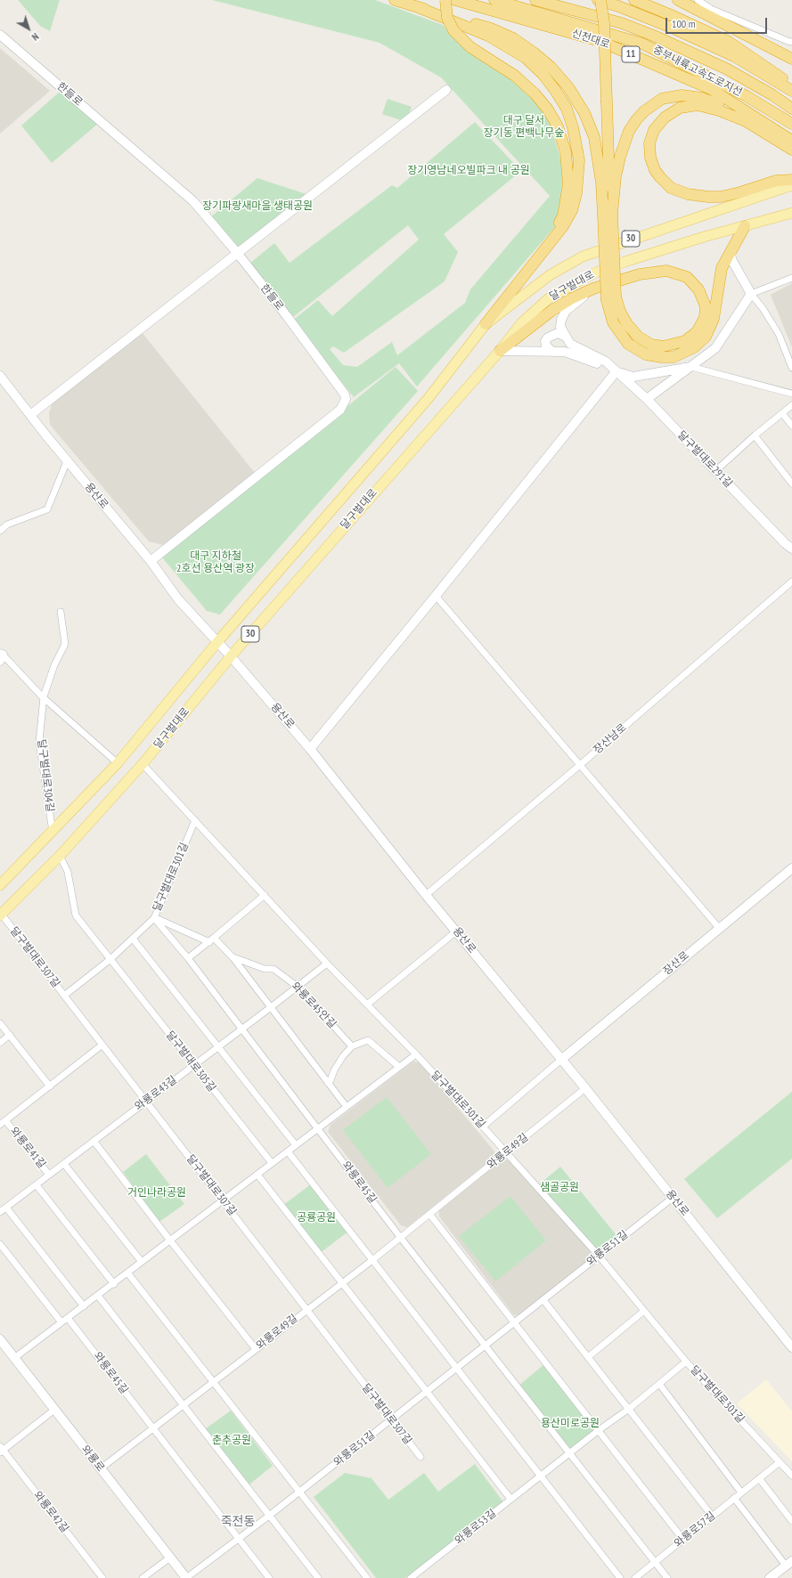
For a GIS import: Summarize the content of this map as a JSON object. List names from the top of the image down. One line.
{"streets":{"highway":["신천대로","11","중부내륙고속도로지선"],"main road":["30","달구벌대로"],"street":["한들로","달구벌대로291길","용산로","장산남로","달구벌대로304길","달구벌대로301길","달구벌대로307길","장산로","와룡로45안길","달구벌대로305길","와룡로43길","와룡로41길","와룡로49길","와룡로45길","와룡로51길","와룡로","와룡로42길","와룡로53길","와룡로57길"]},"crossings":[["한들로","용산로"],["달구벌대로","용산로"],["달구벌대로","달구벌대로304길"],["달구벌대로","달구벌대로301길"],["달구벌대로","달구벌대로307길"],["달구벌대로","달구벌대로305길"],["용산로","장산남로"],["용산로","장산로"],["용산로","와룡로49길"],["용산로","와룡로51길"],["달구벌대로301길","달구벌대로305길"],["달구벌대로301길","와룡로43길"],["달구벌대로301길","와룡로49길"],["달구벌대로301길","와룡로51길"],["달구벌대로301길","와룡로53길"],["달구벌대로301길","와룡로57길"],["달구벌대로307길","와룡로43길"],["달구벌대로307길","와룡로41길"],["달구벌대로307길","와룡로49길"],["달구벌대로307길","와룡로51길"],["와룡로45안길","와룡로43길"],["달구벌대로305길","와룡로43길"],["와룡로43길","와룡로41길"],["와룡로49길","와룡로45길"],["와룡로49길","와룡로"],["와룡로51길","와룡로"]],"districts":["죽전동"],"parks":["대구 달서 장기동 편백나무숲","장기영남네오빌파크 내 공원","장기파랑새마을 생태공원","대구 지하철 2호선 용산역 광장","샘골공원","거인나라공원","공룡공원","용산미로공원","춘추공원"],"scale_bar":"100 m","north":"bottom right"}
